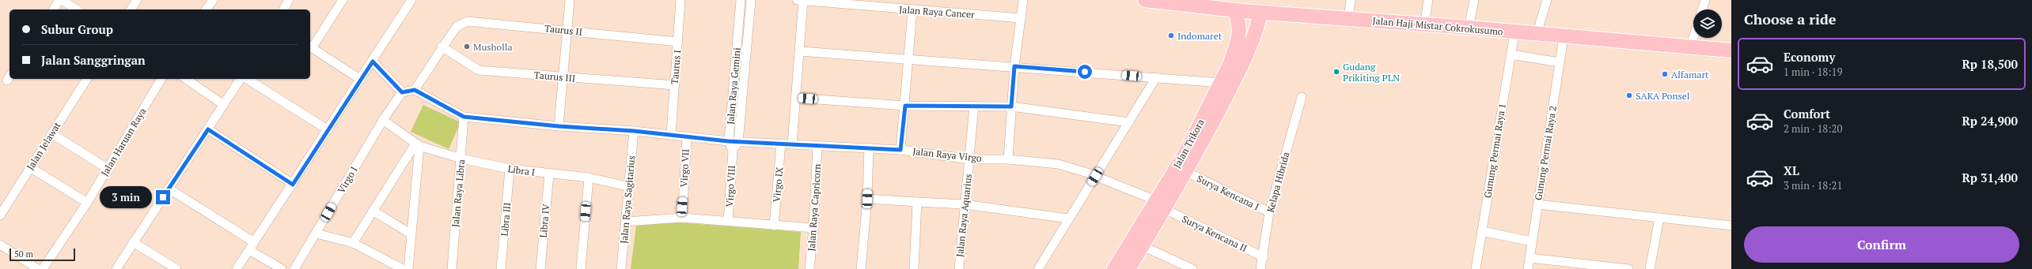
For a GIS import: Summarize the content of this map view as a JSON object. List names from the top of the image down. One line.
{"streets":{"main road":["Jalan Haji Mistar Cokrokusumo","Jalan Trikora"],"street":["Jalan Raya Cancer","Taurus II","Taurus I","Taurus III","Jalan Raya Gemini","Jalan Haruan Raya","Jalan Jelawat","Gunung Permai Raya 1","Gunung Permai Raya 2","Jalan Raya Virgo","Virgo VII","Libra I","Virgo I","Kelapa Hibrida","Virgo IX","Virgo VIII","Surya Kencana I","Jalan Raya Libra","Jalan Raya Sagitarius","Jalan Raya Capricorn","Jalan Raya Aquarius","Libra III","Libra IV","Surya Kencana II"]},"crossings":[["Jalan Haji Mistar Cokrokusumo","Jalan Trikora"],["Jalan Haji Mistar Cokrokusumo","Gunung Permai Raya 1"],["Jalan Haji Mistar Cokrokusumo","Gunung Permai Raya 2"],["Taurus II","Taurus I"],["Taurus II","Taurus III"],["Taurus II","Jalan Raya Virgo"],["Taurus I","Taurus III"],["Taurus I","Jalan Raya Virgo"],["Jalan Raya Gemini","Jalan Raya Virgo"],["Jalan Raya Gemini","Virgo VIII"],["Jalan Trikora","Jalan Raya Virgo"],["Jalan Trikora","Surya Kencana I"],["Jalan Trikora","Surya Kencana II"],["Jalan Raya Virgo","Virgo VII"],["Jalan Raya Virgo","Virgo IX"],["Jalan Raya Virgo","Jalan Raya Libra"],["Jalan Raya Virgo","Jalan Raya Sagitarius"],["Jalan Raya Virgo","Jalan Raya Capricorn"],["Jalan Raya Virgo","Jalan Raya Aquarius"],["Jalan Raya Virgo","Surya Kencana II"],["Libra I","Virgo I"],["Libra I","Jalan Raya Libra"],["Libra I","Jalan Raya Sagitarius"],["Libra I","Libra III"],["Libra I","Libra IV"],["Kelapa Hibrida","Surya Kencana I"],["Kelapa Hibrida","Surya Kencana II"]],"places":["Indomaret","Musholla","Gudang Prikiting PLN","Alfamart","SAKA Ponsel"],"scale_bar":"50 m","page":{"heading":"Choose a ride","banner":["Subur Group","Jalan Sanggringan"],"list":[{"name":"Economy","note":"1 min · 18:19","value":"Rp 18,500"},{"name":"Comfort","note":"2 min · 18:20","value":"Rp 24,900"},{"name":"XL","note":"3 min · 18:21","value":"Rp 31,400"}],"bubble":"3 min","buttons":"Confirm","scale":"50 m"}}
